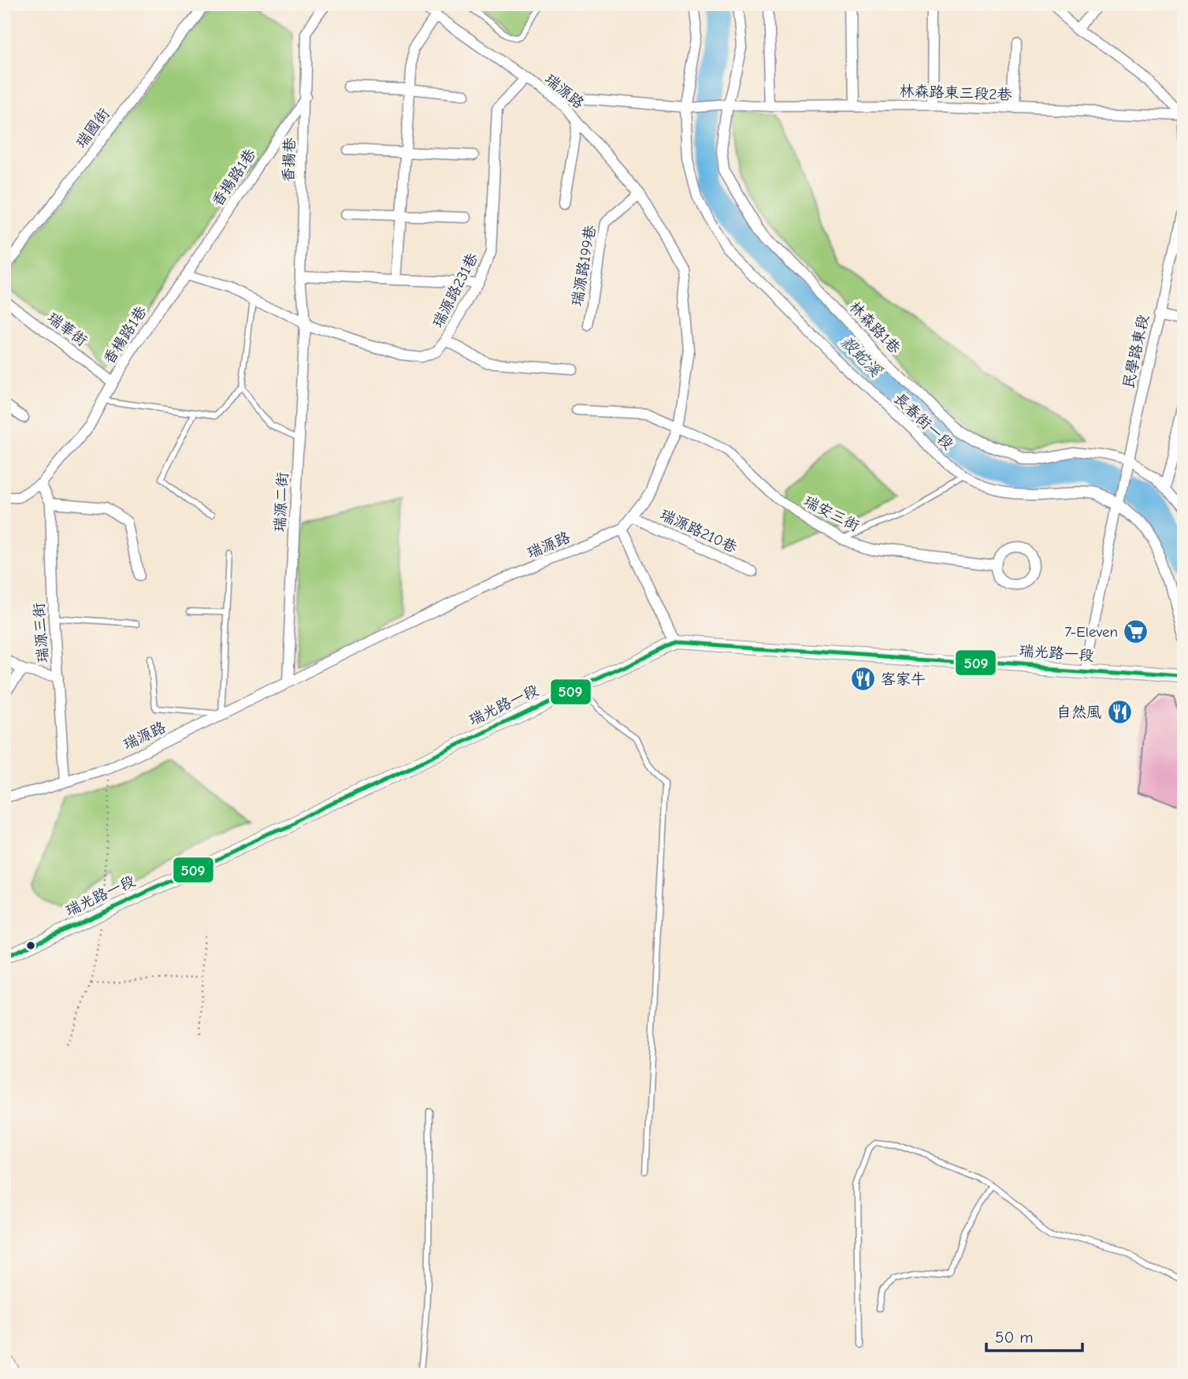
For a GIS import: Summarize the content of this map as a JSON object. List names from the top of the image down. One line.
{"streets":{"street":["瑞源路","林森路東三段2巷","瑞國街","香揚巷","香揚路1巷","瑞源路199巷","瑞源路231巷","林森路1巷","瑞華街","香楊路1巷","民學路東段","長春街一段","瑞源二街","瑞安三街","瑞源路210巷","瑞源三街","瑞光路一段"]},"crossings":[["瑞源路","瑞源路199巷"],["瑞源路","瑞源路231巷"],["瑞源路","瑞源二街"],["瑞源路","瑞安三街"],["瑞源路","瑞源路210巷"],["瑞源路","瑞源三街"],["林森路東三段2巷","林森路1巷"],["林森路東三段2巷","長春街一段"],["香揚巷","香揚路1巷"],["香揚巷","瑞源路231巷"],["香揚巷","瑞源二街"],["香揚路1巷","香楊路1巷"],["瑞源路231巷","瑞源二街"],["林森路1巷","民學路東段"],["瑞華街","香楊路1巷"],["香楊路1巷","瑞源三街"],["民學路東段","長春街一段"],["民學路東段","瑞光路一段"]],"water":["殺蛇溪"],"places":{"supermarket":["7-Eleven"],"restaurant":["客家牛","自然風"]},"lines":["transit line 509"],"scale_bar":"50 m"}
